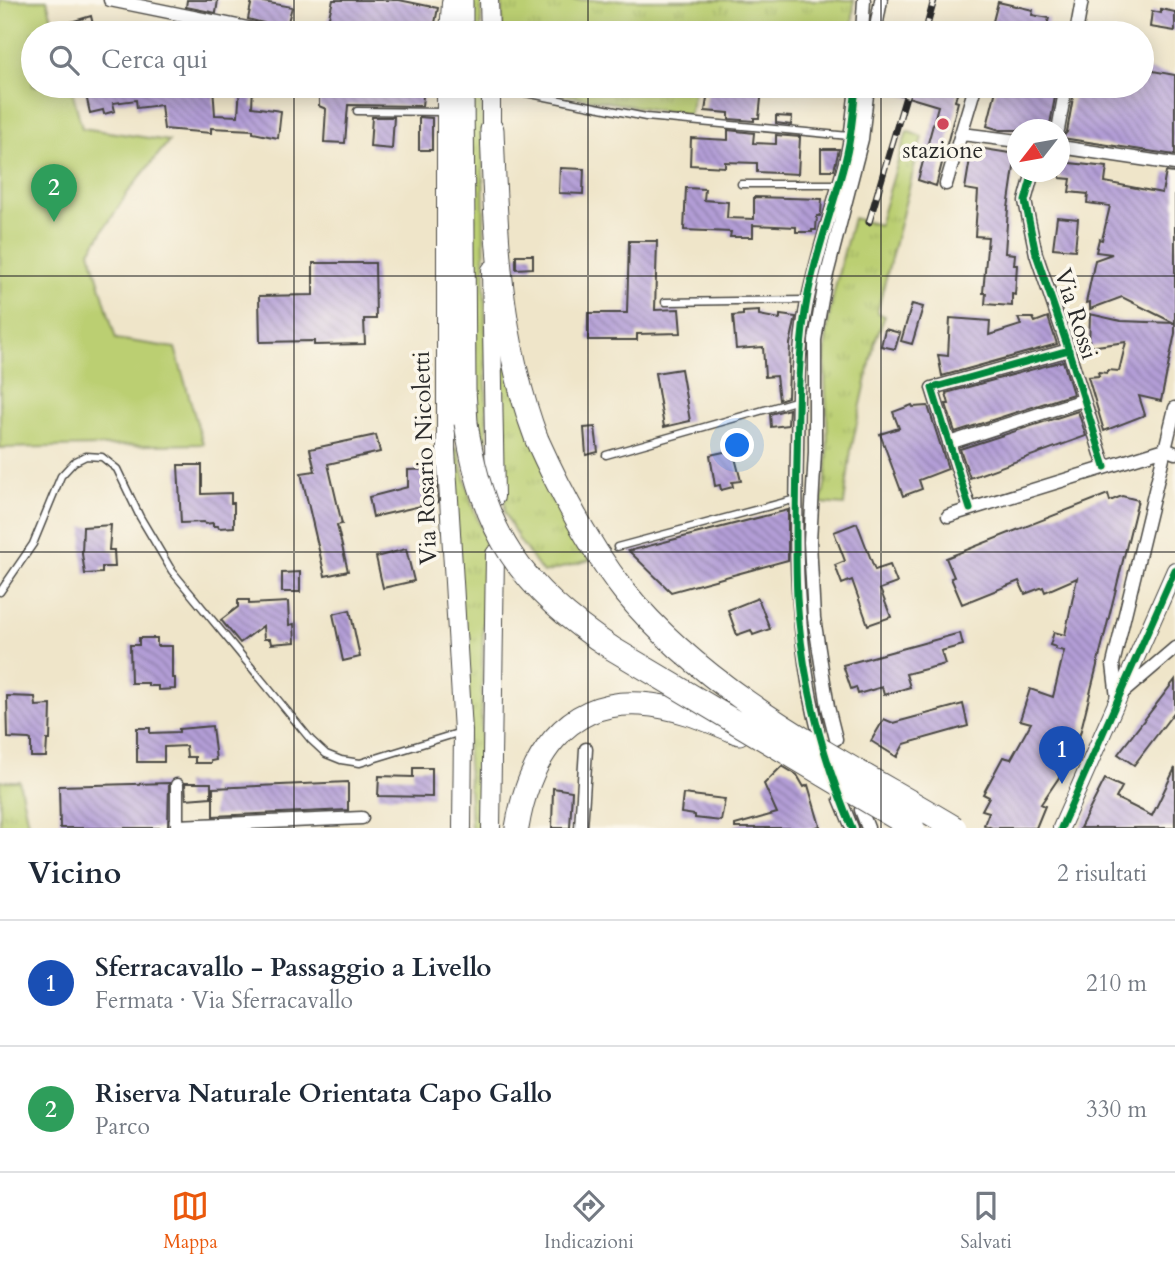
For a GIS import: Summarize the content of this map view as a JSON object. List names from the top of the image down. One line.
{"streets":{"main road":["Via Rosario Nicoletti"],"street":["Via Rossi"]},"places":["stazione"],"north":"bottom left","page":{"search":"Cerca qui","pins":["2","1"],"heading":["Vicino","2 risultati"],"list":[{"mark":"1","name":"Sferracavallo - Passaggio a Livello","note":"Fermata · Via Sferracavallo","value":"210 m"},{"mark":"2","name":"Riserva Naturale Orientata Capo Gallo","note":"Parco","value":"330 m"}],"nav":["Mappa","Indicazioni","Salvati"]}}
